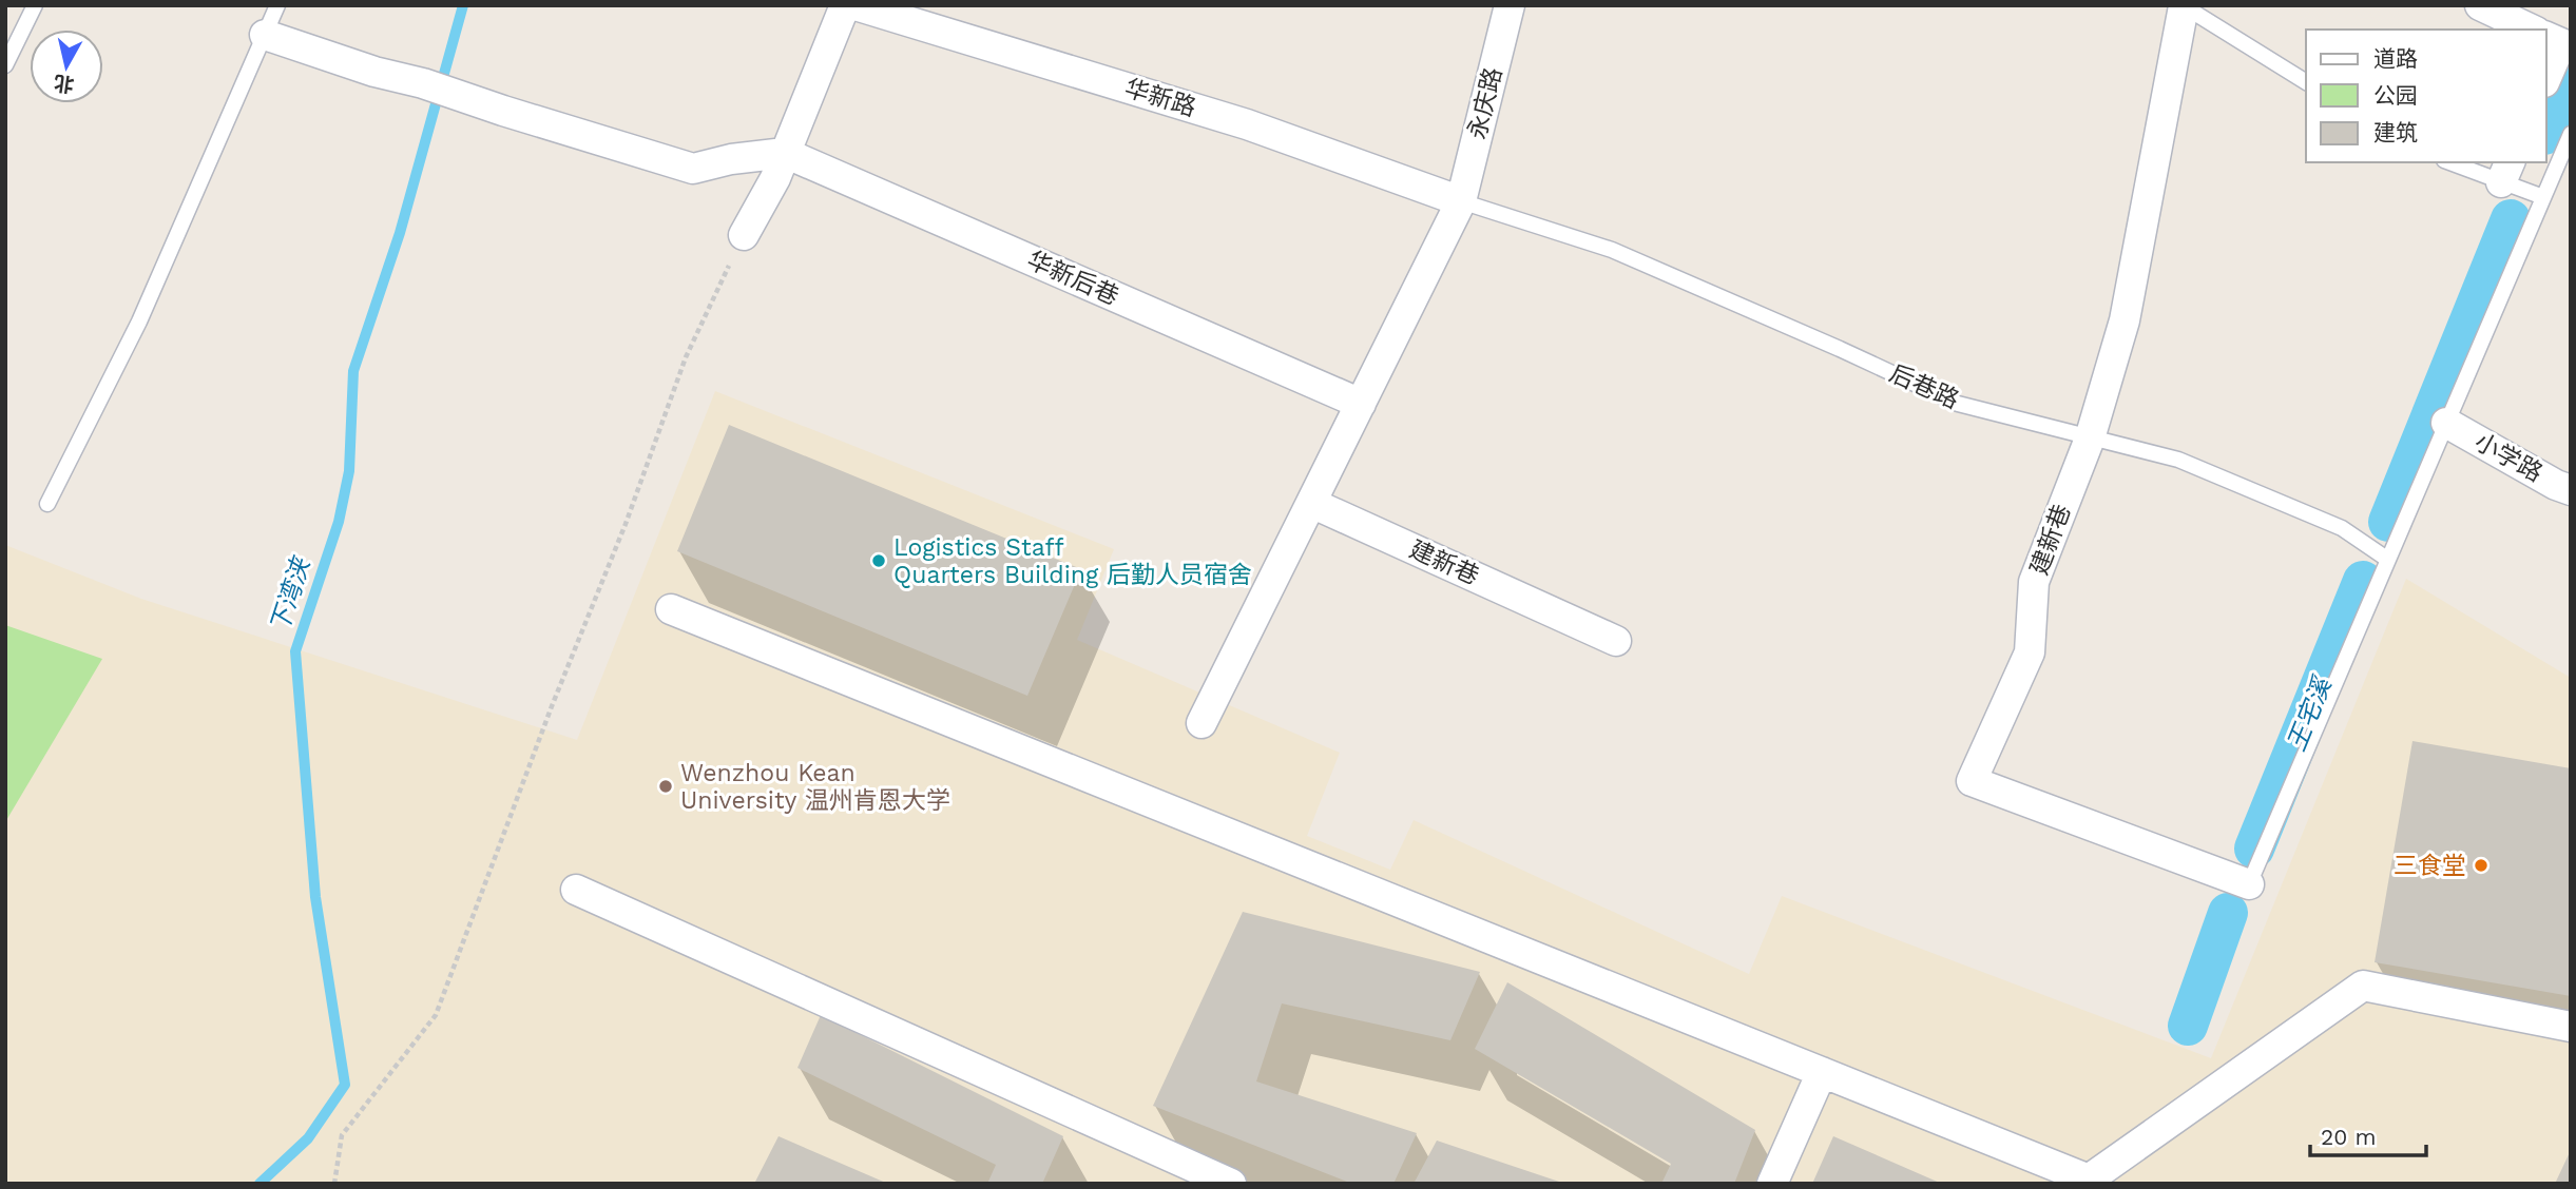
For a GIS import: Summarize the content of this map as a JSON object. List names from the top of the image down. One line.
{"streets":{"street":["华新路","永庆路","华新后巷","小学路","建新巷"],"lane":["后巷路"]},"crossings":[["华新路","永庆路"],["华新路","后巷路"],["永庆路","华新后巷"],["永庆路","后巷路"],["永庆路","建新巷"],["后巷路","建新巷"]],"water":["下湾浃","王宅溪"],"places":["Logistics Staff Quarters Building 后勤人员宿舍","Wenzhou Kean University 温州肯恩大学","三食堂"],"legend":["道路","公园","建筑"],"scale_bar":"20 m","north":"bottom"}
